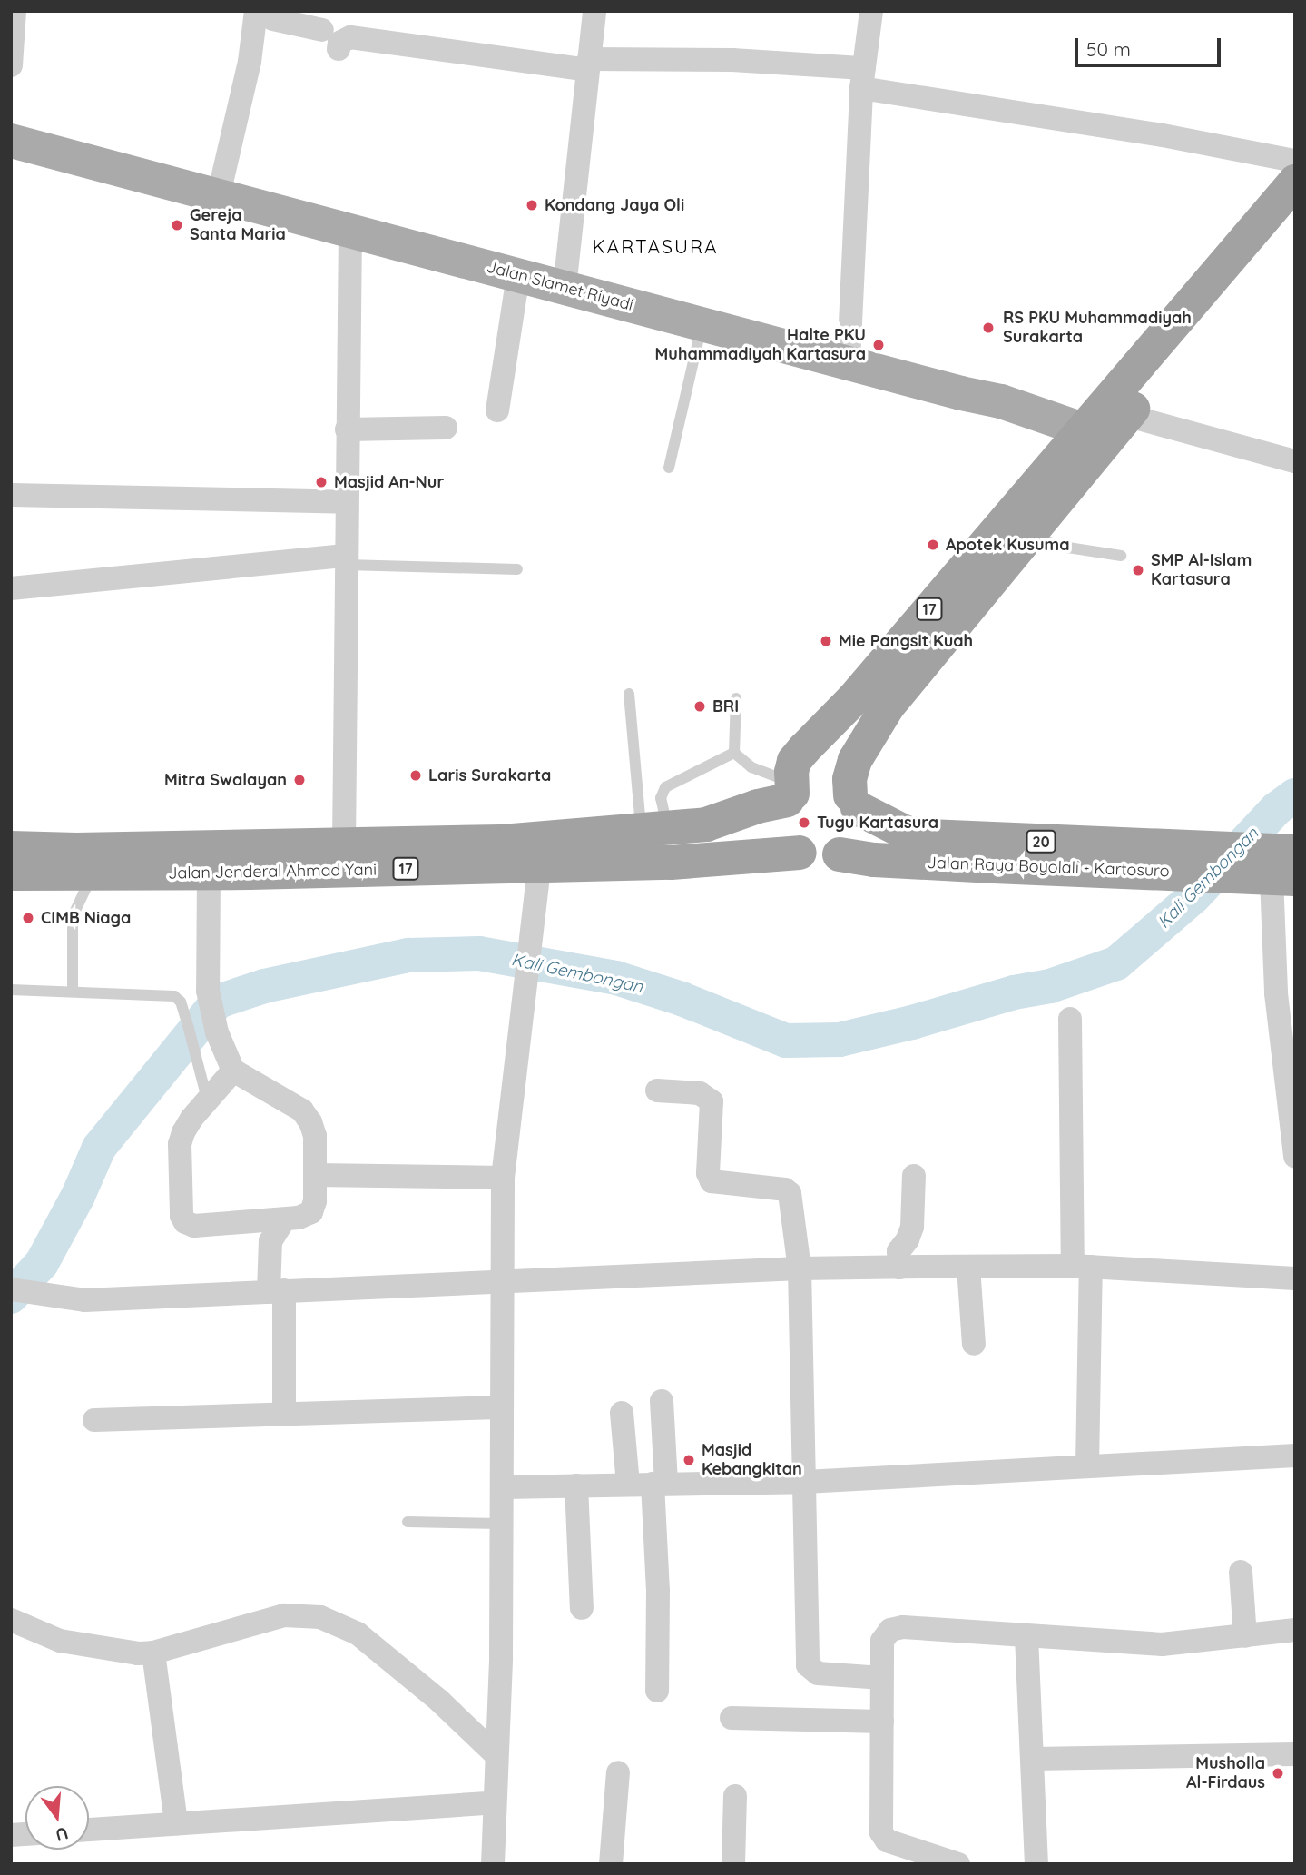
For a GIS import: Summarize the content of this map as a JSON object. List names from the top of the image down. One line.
{"streets":{"highway":["17","20","Jalan Raya Boyolali - Kartosuro","Jalan Jenderal Ahmad Yani"],"main road":["Jalan Slamet Riyadi"]},"crossings":[["Jalan Slamet Riyadi","17"],["17","Jalan Raya Boyolali - Kartosuro"],["17","Jalan Jenderal Ahmad Yani"],["Jalan Raya Boyolali - Kartosuro","Jalan Jenderal Ahmad Yani"]],"districts":["KARTASURA"],"water":["Kali Gembongan"],"places":["Kondang Jaya Oli","Gereja Santa Maria","RS PKU Muhammadiyah Surakarta","Halte PKU Muhammadiyah Kartasura","Masjid An-Nur","Apotek Kusuma","SMP Al-Islam Kartasura","Mie Pangsit Kuah","BRI","Laris Surakarta","Mitra Swalayan","Tugu Kartasura","CIMB Niaga","Masjid Kebangkitan","Musholla Al-Firdaus"],"scale_bar":"50 m","north":"bottom"}
